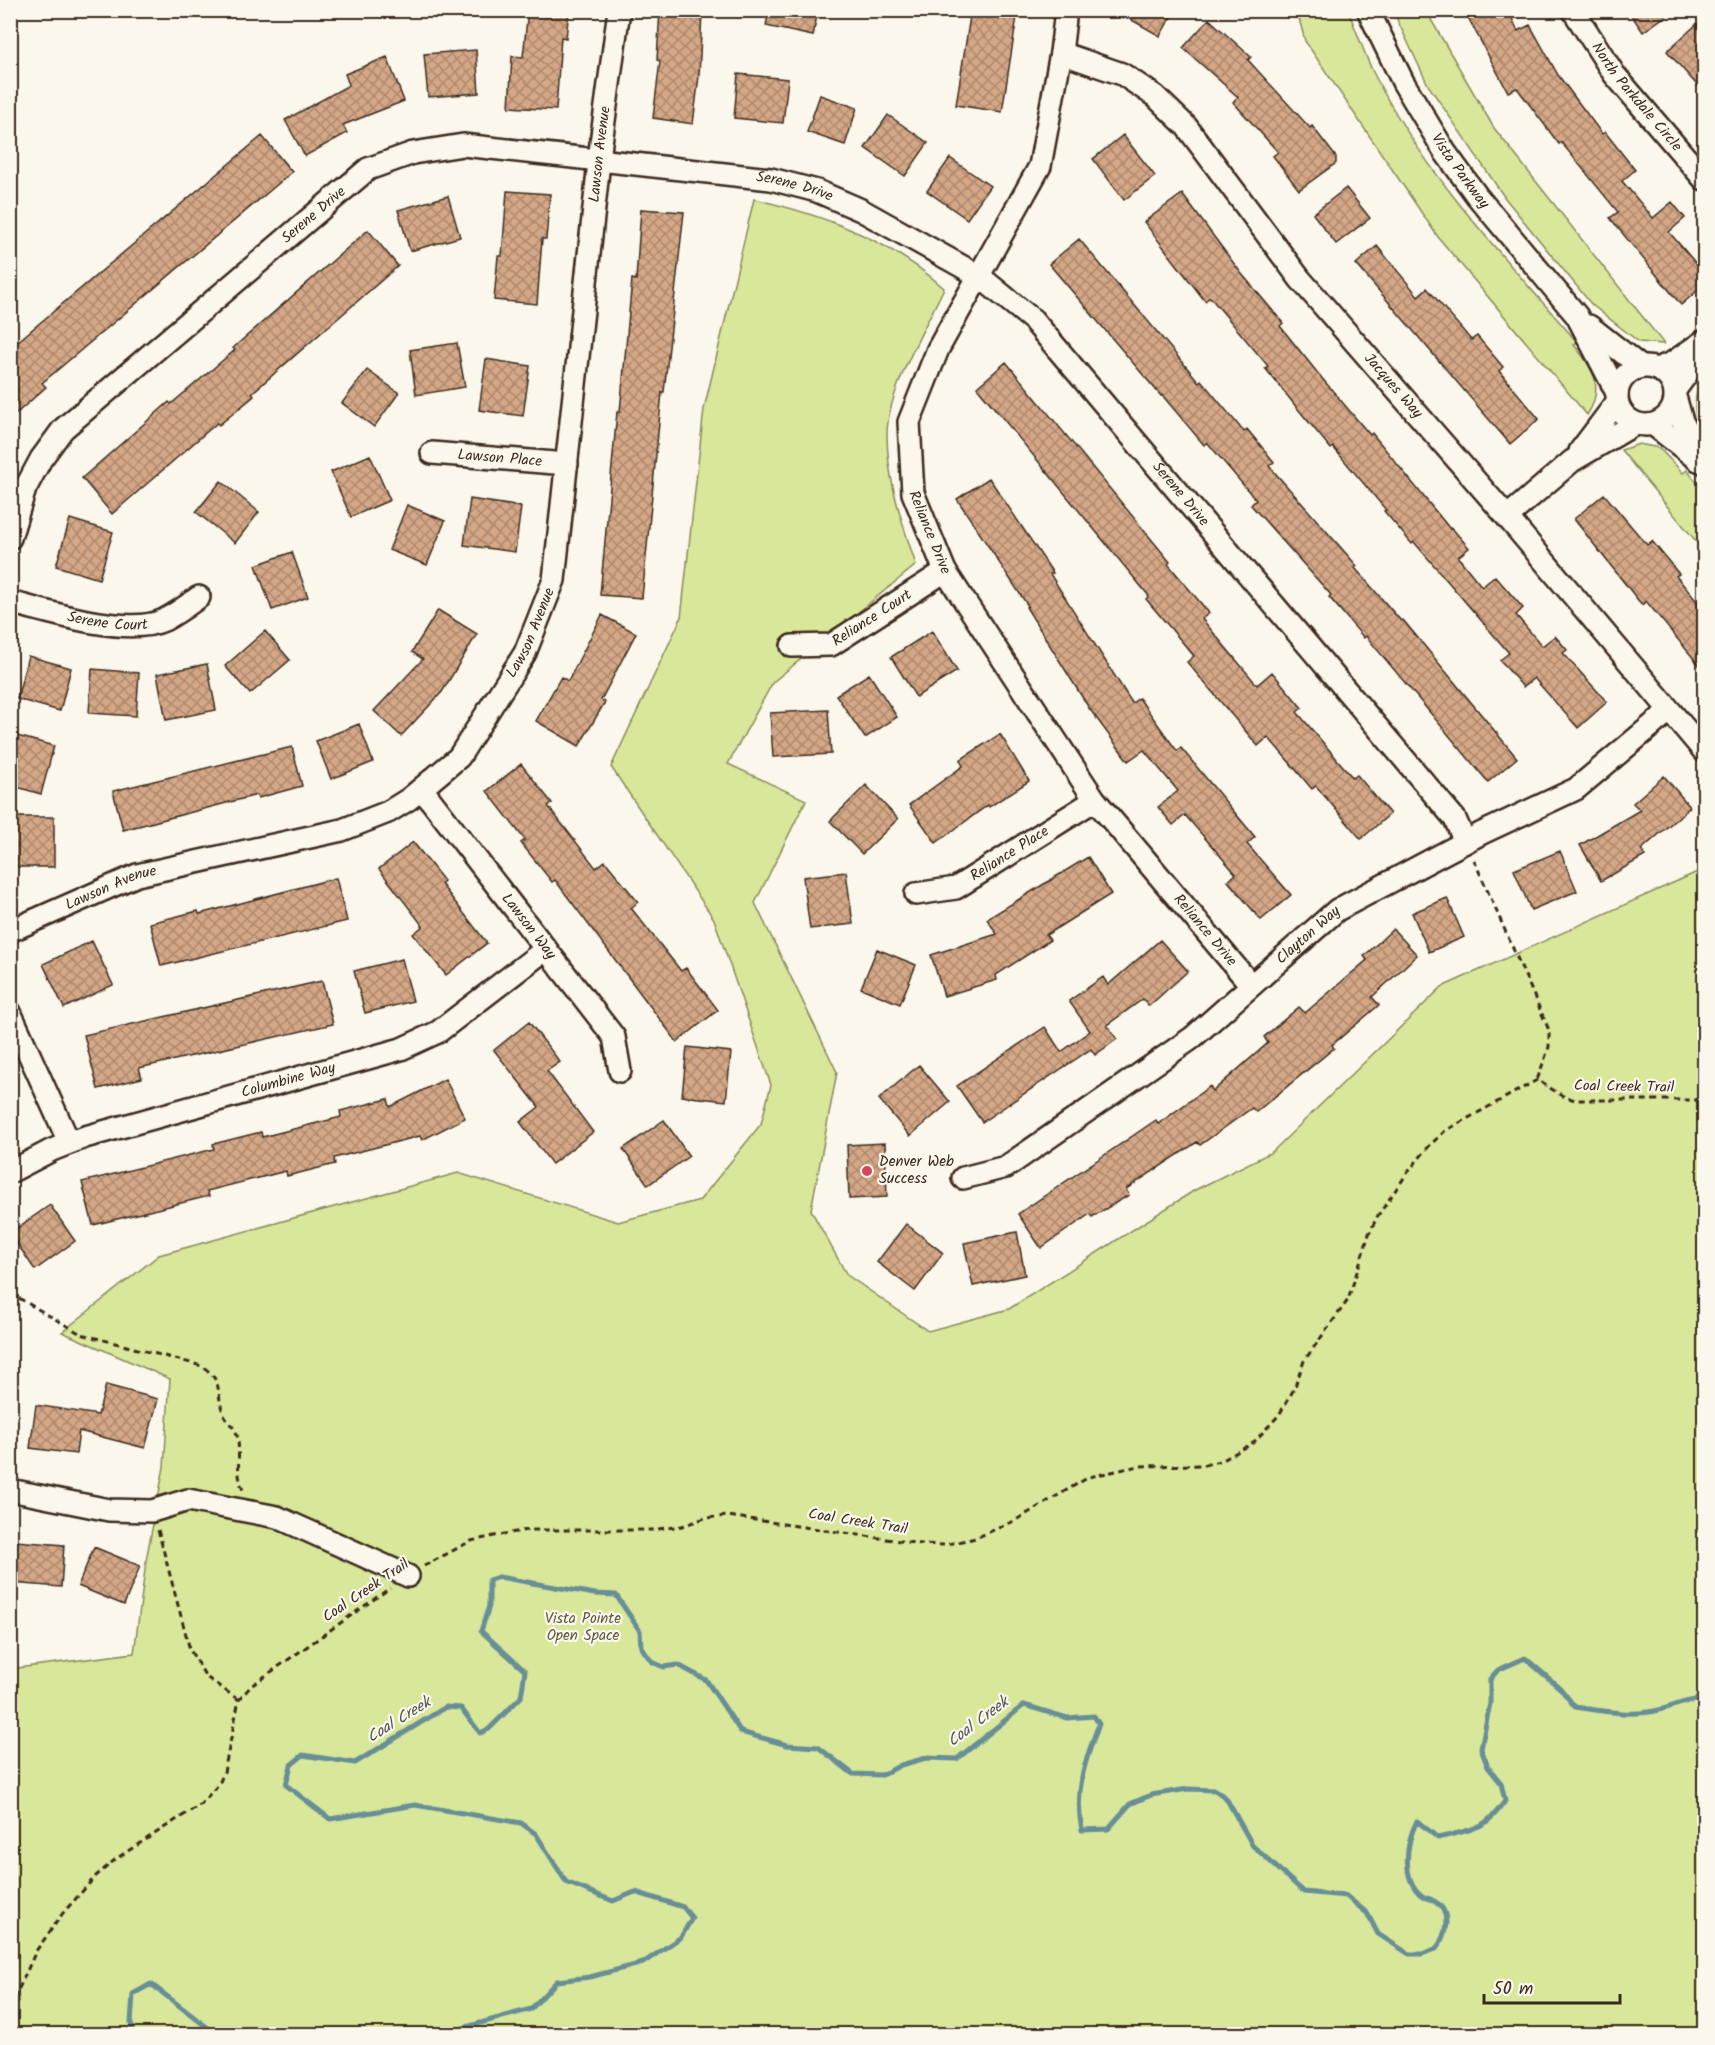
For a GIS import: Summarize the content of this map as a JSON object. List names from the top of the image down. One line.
{"streets":{"street":["North Parkdale Circle","Lawson Avenue","Vista Parkway","Serene Drive","Jacques Way","Lawson Place","Reliance Drive","Reliance Court","Serene Court","Reliance Place","Lawson Way","Clayton Way","Columbine Way"],"path":["Coal Creek Trail"]},"crossings":[["Lawson Avenue","Serene Drive"],["Lawson Avenue","Lawson Place"],["Lawson Avenue","Lawson Way"],["Serene Drive","Reliance Drive"],["Serene Drive","Clayton Way"],["Jacques Way","Reliance Drive"],["Jacques Way","Clayton Way"],["Reliance Drive","Reliance Court"],["Reliance Drive","Reliance Place"],["Reliance Drive","Clayton Way"],["Lawson Way","Columbine Way"]],"water":["Coal Creek"],"parks":["Vista Pointe Open Space"],"places":["Denver Web Success"],"scale_bar":"50 m"}
